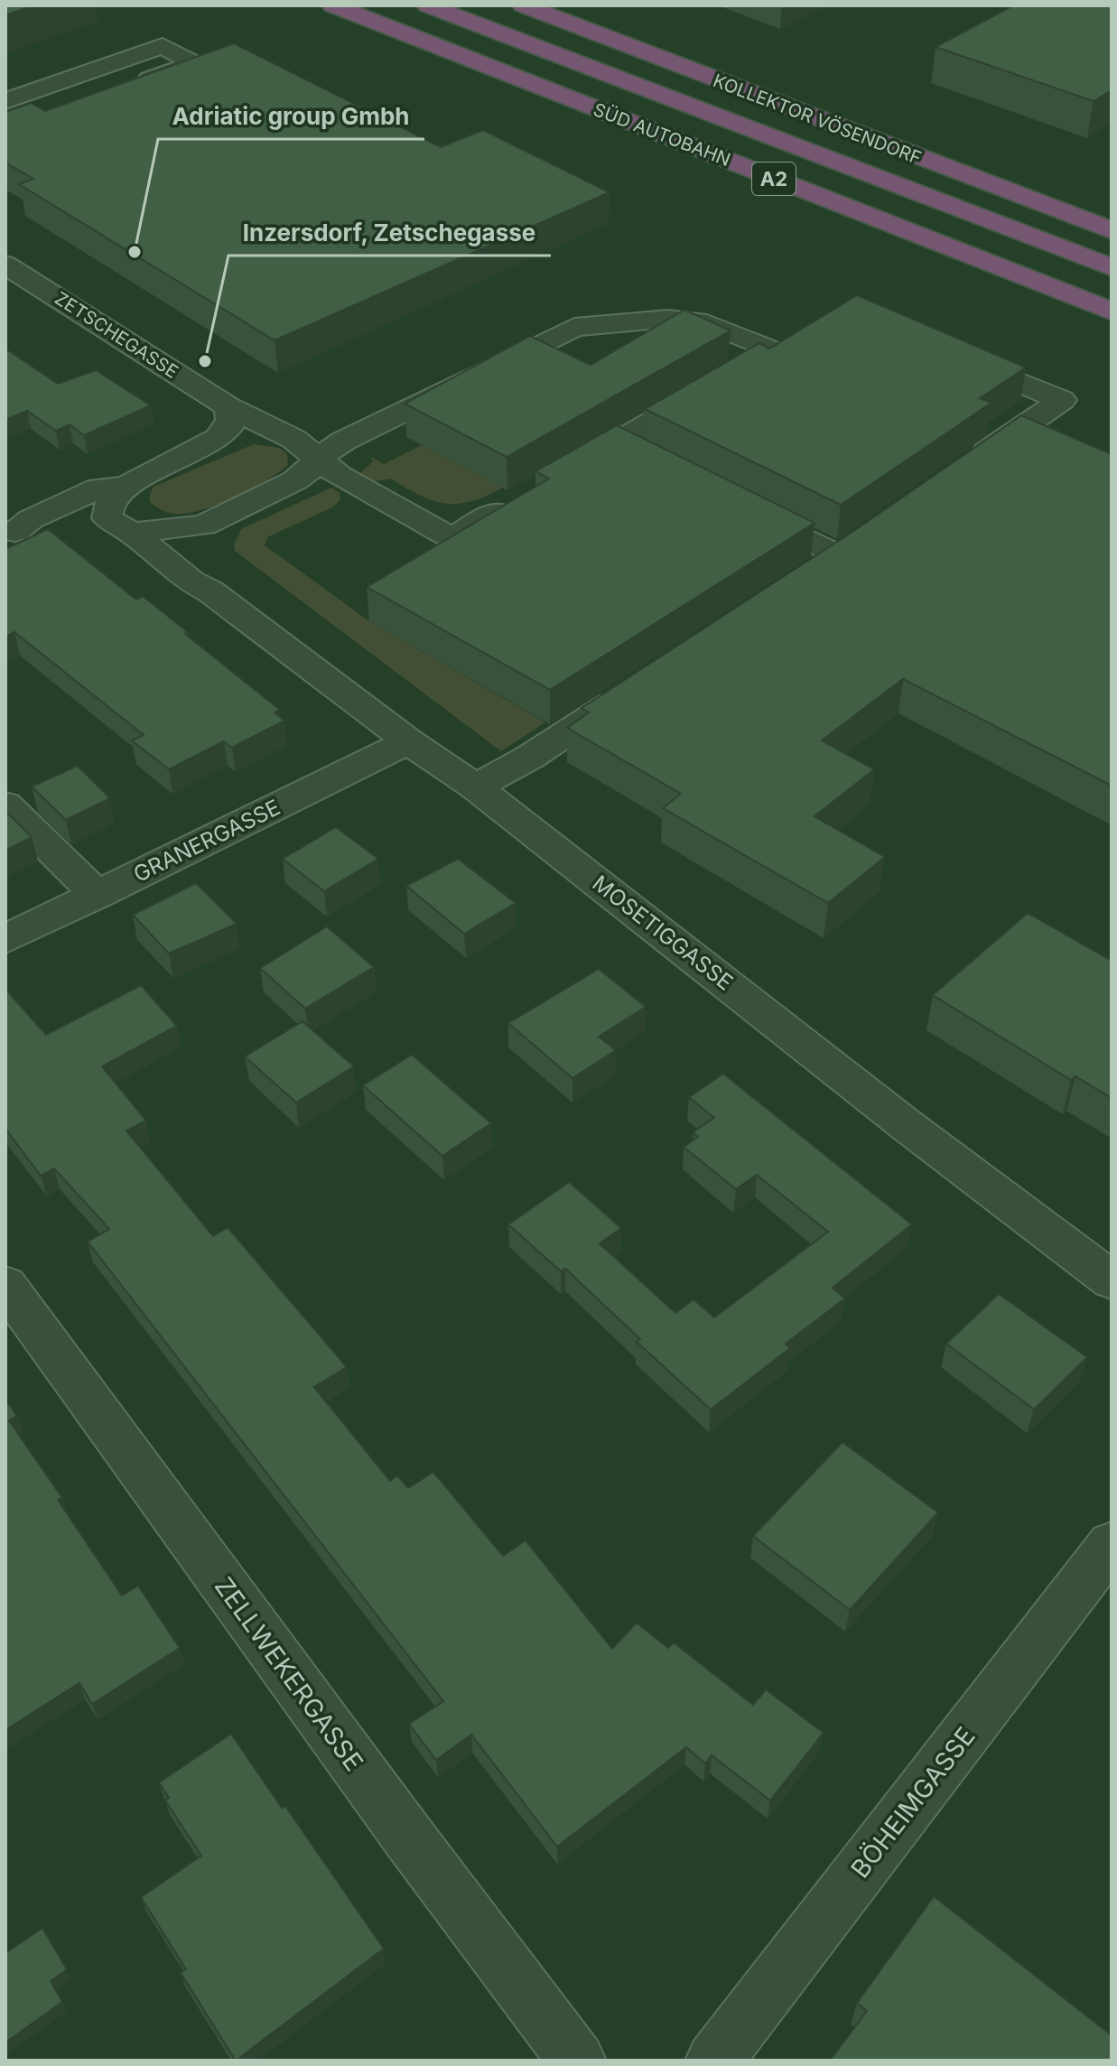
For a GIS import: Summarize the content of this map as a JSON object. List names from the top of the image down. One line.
{"streets":{"highway":["KOLLEKTOR VÖSENDORF","SÜD AUTOBAHN","A2"],"street":["ZETSCHEGASSE","GRANERGASSE","MOSETIGGASSE","ZELLWEKERGASSE","BÖHEIMGASSE"]},"crossings":[["GRANERGASSE","MOSETIGGASSE"]],"places":["Adriatic group Gmbh","Inzersdorf, Zetschegasse"]}
